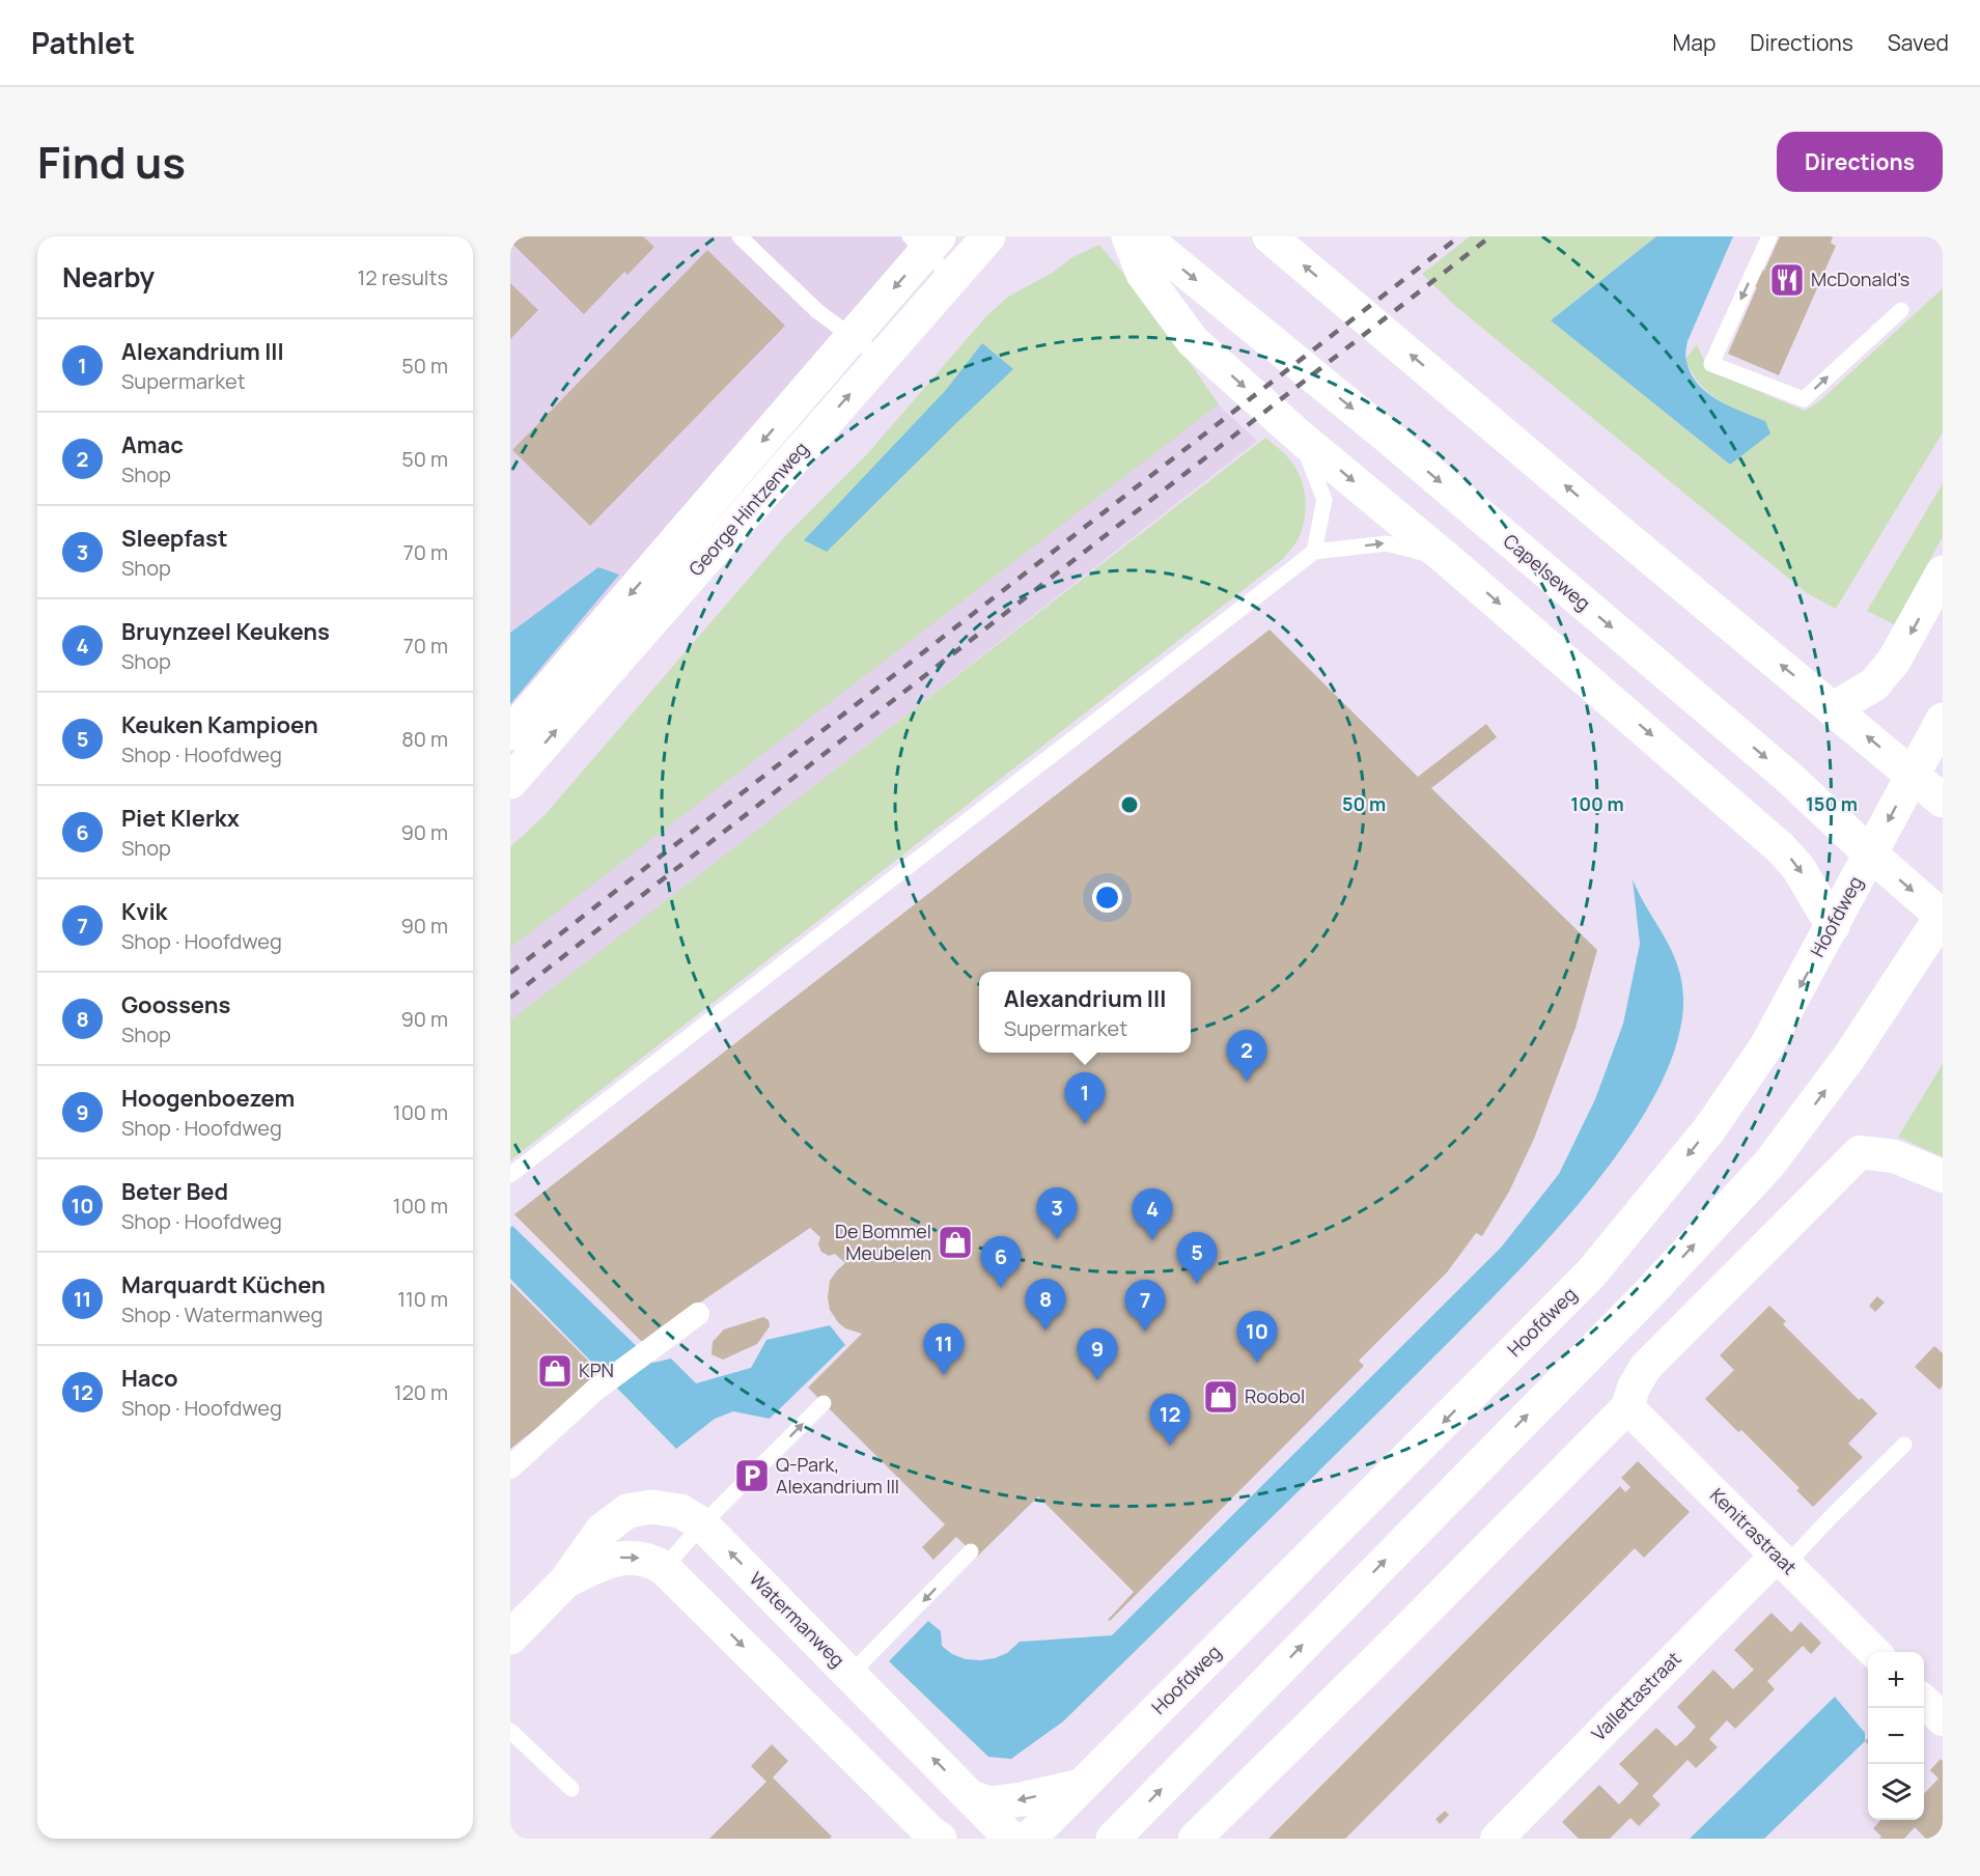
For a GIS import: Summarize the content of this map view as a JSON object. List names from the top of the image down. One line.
{"streets":{"main road":["George Hintzenweg","Capelseweg","Hoofdweg","Watermanweg"],"street":["Kenitrastraat","Vallettastraat"]},"crossings":[["Capelseweg","Hoofdweg"],["Kenitrastraat","Vallettastraat"]],"places":{"restaurant":["McDonald's"],"shop":["De Bommel Meubelen","KPN","Roobol"],"parking":["Q-Park, Alexandrium III"]},"page":{"header":"Pathlet","nav":["Map","Directions","Saved"],"title":"Find us","buttons":"Directions","heading":["Nearby","12 results"],"list":[{"mark":"1","name":"Alexandrium III","note":"Supermarket","value":"50 m"},{"mark":"2","name":"Amac","note":"Shop","value":"50 m"},{"mark":"3","name":"Sleepfast","note":"Shop","value":"70 m"},{"mark":"4","name":"Bruynzeel Keukens","note":"Shop","value":"70 m"},{"mark":"5","name":"Keuken Kampioen","note":"Shop · Hoofdweg","value":"80 m"},{"mark":"6","name":"Piet Klerkx","note":"Shop","value":"90 m"},{"mark":"7","name":"Kvik","note":"Shop · Hoofdweg","value":"90 m"},{"mark":"8","name":"Goossens","note":"Shop","value":"90 m"},{"mark":"9","name":"Hoogenboezem","note":"Shop · Hoofdweg","value":"100 m"},{"mark":"10","name":"Beter Bed","note":"Shop · Hoofdweg","value":"100 m"},{"mark":"11","name":"Marquardt Küchen","note":"Shop · Watermanweg","value":"110 m"},{"mark":"12","name":"Haco","note":"Shop · Hoofdweg","value":"120 m"}],"popup":["Alexandrium III","Supermarket"],"pins":["2","1","3","4","5","6","8","7","10","11","9","12"],"map_buttons":["+","−"]},"rings":["50 m","100 m","150 m"]}
